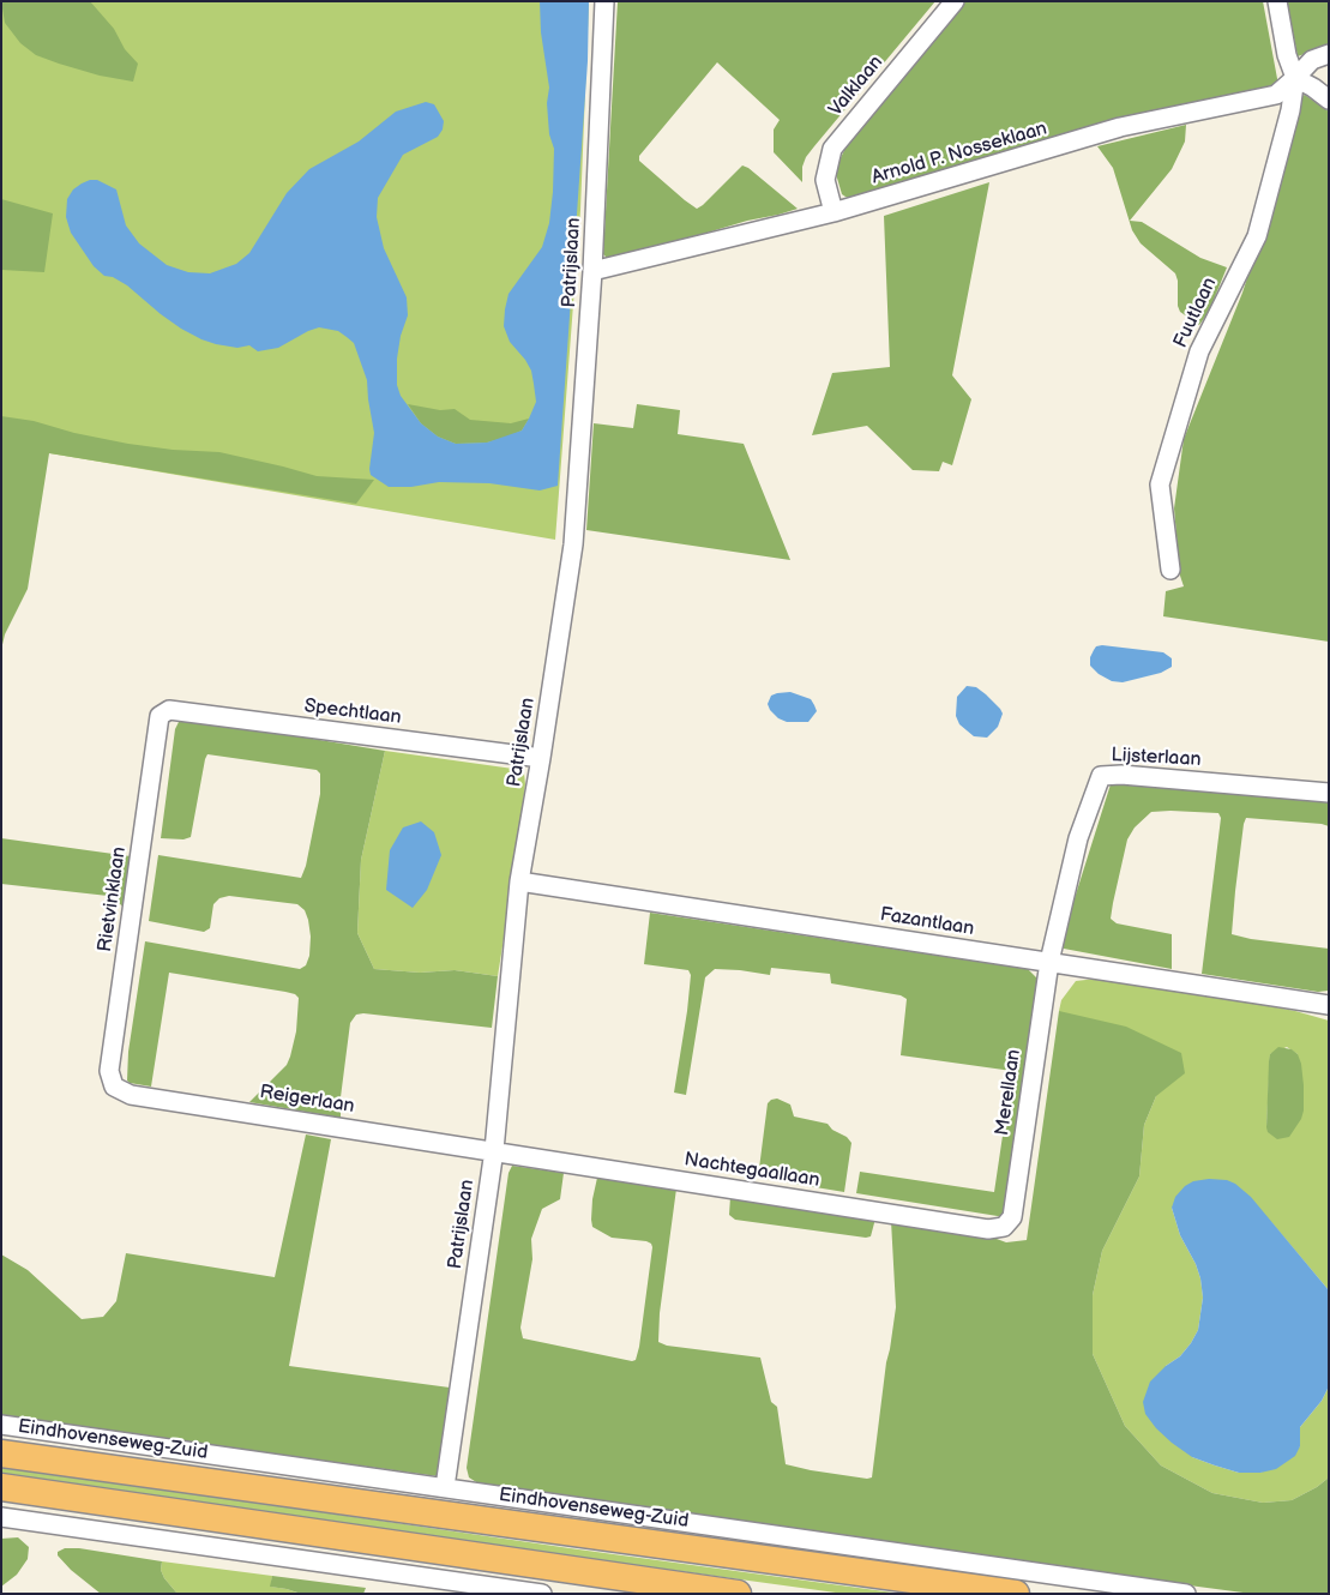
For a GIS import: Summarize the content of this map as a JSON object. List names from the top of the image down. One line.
{"streets":{"main road":["Eindhovenseweg-Zuid"],"street":["Valklaan","Arnold P. Nosseklaan","Patrijslaan","Fuutlaan","Spechtlaan","Lijsterlaan","Rietvinklaan","Fazantlaan","Merellaan","Reigerlaan","Nachtegaallaan"]},"crossings":[["Valklaan","Arnold P. Nosseklaan"],["Arnold P. Nosseklaan","Patrijslaan"],["Arnold P. Nosseklaan","Fuutlaan"],["Patrijslaan","Spechtlaan"],["Patrijslaan","Fazantlaan"],["Patrijslaan","Reigerlaan"],["Patrijslaan","Nachtegaallaan"],["Patrijslaan","Eindhovenseweg-Zuid"],["Spechtlaan","Rietvinklaan"],["Lijsterlaan","Fazantlaan"],["Lijsterlaan","Merellaan"],["Rietvinklaan","Reigerlaan"],["Fazantlaan","Merellaan"],["Merellaan","Nachtegaallaan"],["Reigerlaan","Nachtegaallaan"]]}
